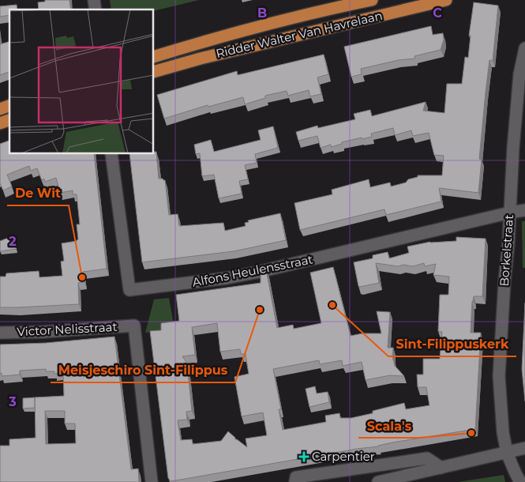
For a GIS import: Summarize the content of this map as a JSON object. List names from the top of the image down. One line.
{"streets":{"main road":["Ridder Walter Van Havrelaan"],"street":["Borkelstraat","Alfons Heulensstraat","Victor Nelisstraat"]},"crossings":[["Borkelstraat","Alfons Heulensstraat"]],"places":{"other":["De Wit","Sint-Filippuskerk","Meisjeschiro Sint-Filippus","Scala's"],"health":["Carpentier"]},"grid":{"columns":["B","C"],"rows":["2","3"]}}
